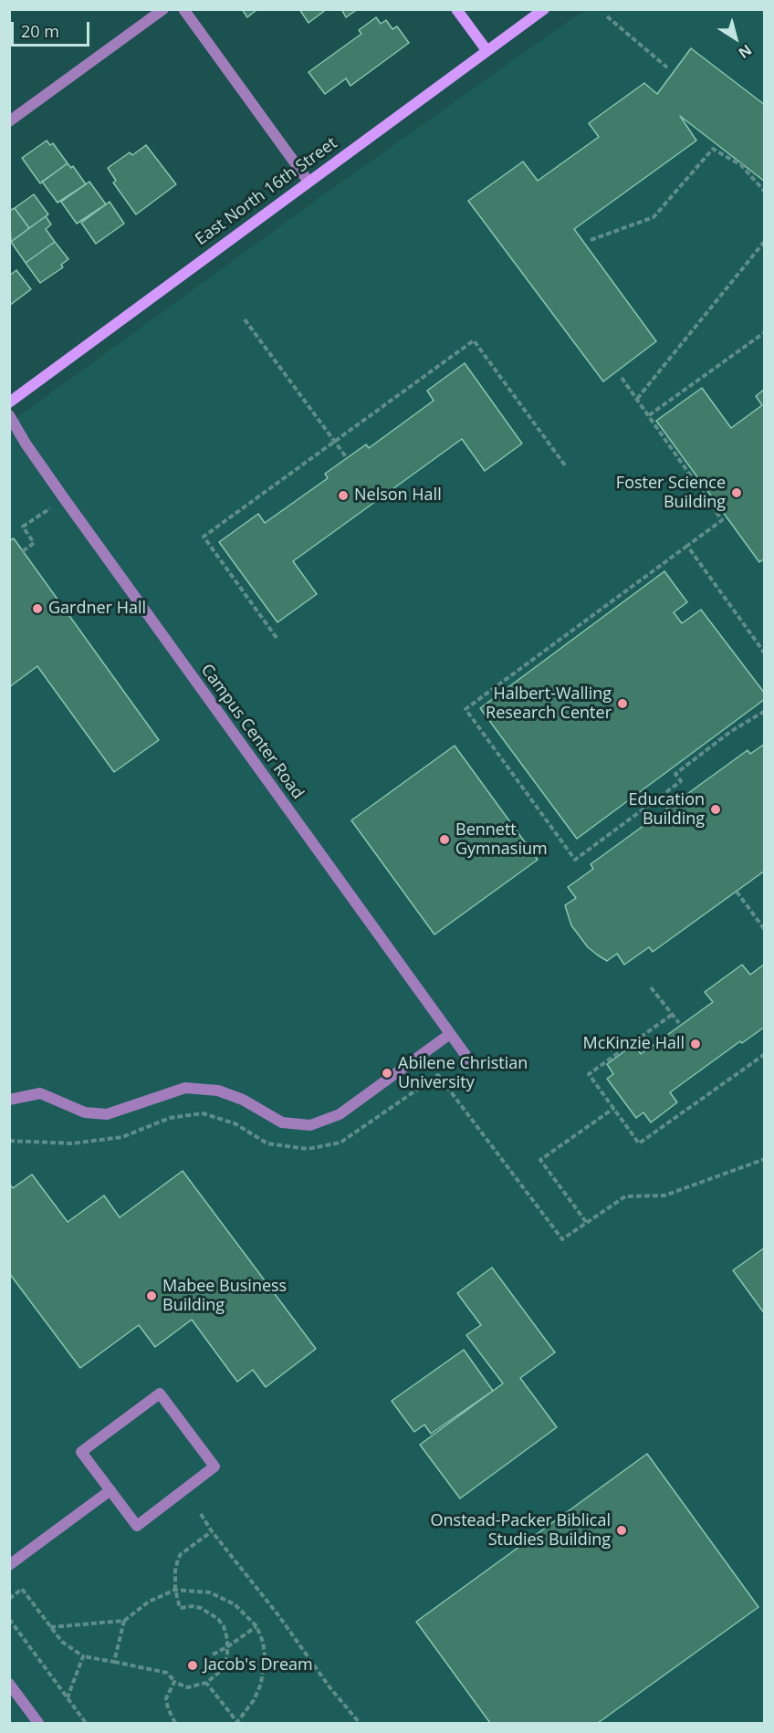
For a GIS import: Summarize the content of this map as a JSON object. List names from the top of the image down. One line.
{"streets":{"street":["East North 16th Street","Campus Center Road"]},"places":["Foster Science Building","Nelson Hall","Gardner Hall","Halbert-Walling Research Center","Education Building","Bennett Gymnasium","McKinzie Hall","Abilene Christian University","Mabee Business Building","Onstead-Packer Biblical Studies Building","Jacob's Dream"],"scale_bar":"20 m","north":"bottom right"}
